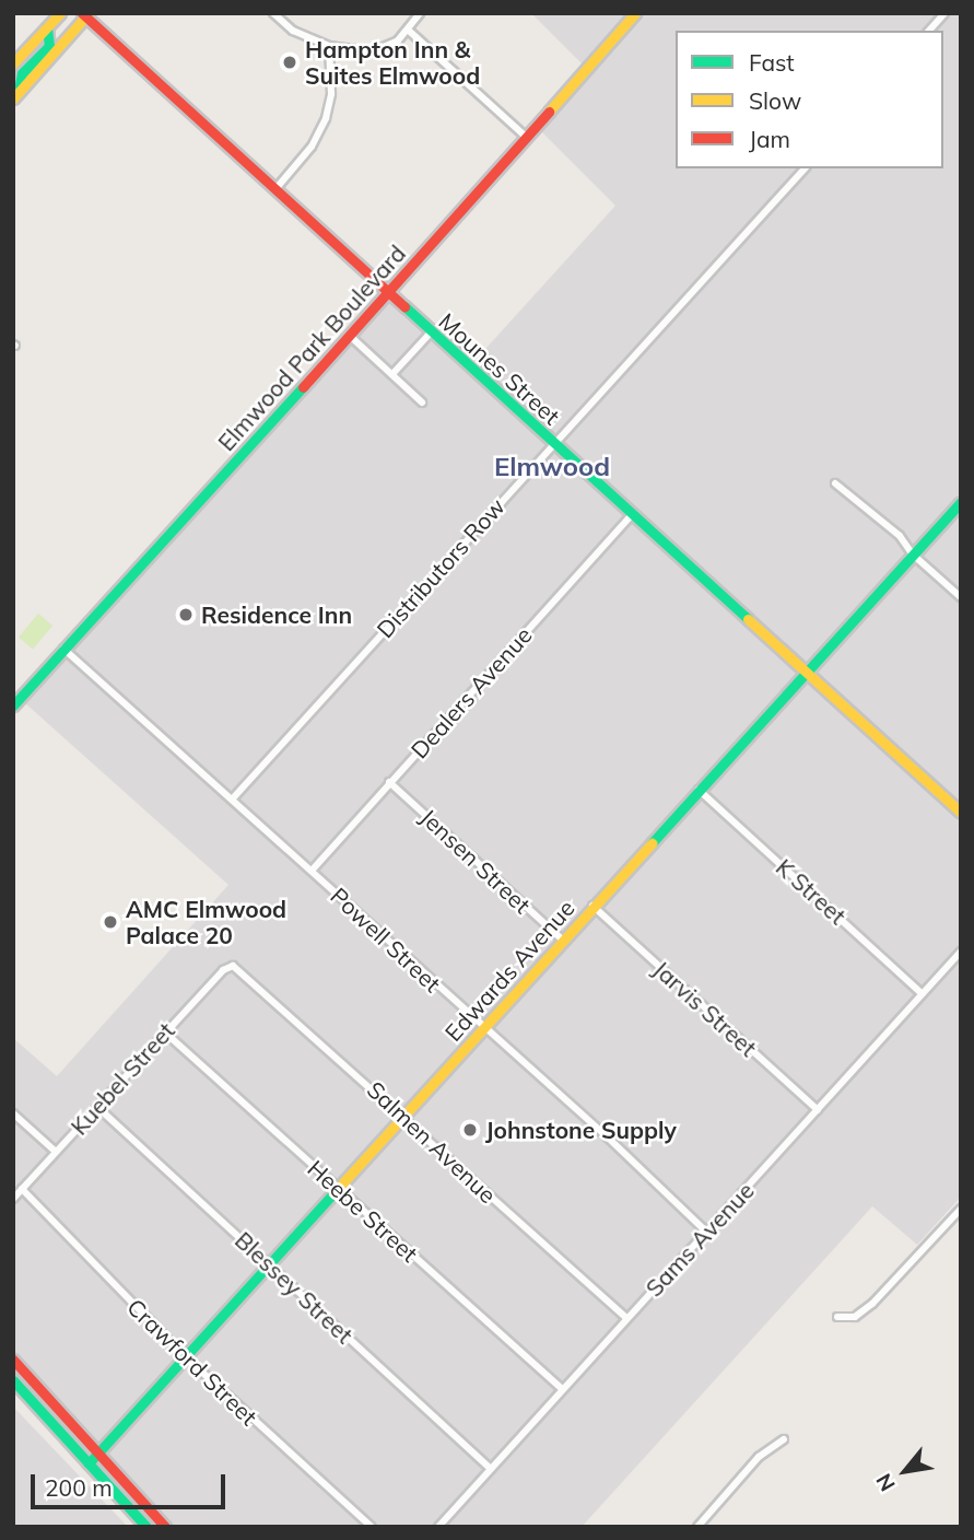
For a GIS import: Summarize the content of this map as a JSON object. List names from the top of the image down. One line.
{"streets":{"main road":["Elmwood Park Boulevard","Mounes Street","Edwards Avenue"],"street":["Distributors Row","Dealers Avenue","Jensen Street","K Street","Powell Street","Jarvis Street","Kuebel Street","Salmen Avenue","Heebe Street","Sams Avenue","Blessey Street","Crawford Street"]},"crossings":[["Elmwood Park Boulevard","Mounes Street"],["Elmwood Park Boulevard","Powell Street"],["Mounes Street","Distributors Row"],["Mounes Street","Dealers Avenue"],["Mounes Street","Edwards Avenue"],["Distributors Row","Powell Street"],["Dealers Avenue","Jensen Street"],["Dealers Avenue","Powell Street"],["Jensen Street","Edwards Avenue"],["K Street","Edwards Avenue"],["K Street","Sams Avenue"],["Powell Street","Edwards Avenue"],["Powell Street","Sams Avenue"],["Edwards Avenue","Jarvis Street"],["Edwards Avenue","Salmen Avenue"],["Edwards Avenue","Heebe Street"],["Edwards Avenue","Blessey Street"],["Edwards Avenue","Crawford Street"],["Jarvis Street","Sams Avenue"],["Kuebel Street","Salmen Avenue"],["Kuebel Street","Heebe Street"],["Kuebel Street","Blessey Street"],["Kuebel Street","Crawford Street"],["Salmen Avenue","Sams Avenue"],["Heebe Street","Sams Avenue"],["Sams Avenue","Blessey Street"]],"districts":["Elmwood"],"places":["Hampton Inn & Suites Elmwood","Residence Inn","AMC Elmwood Palace 20","Johnstone Supply"],"legend":["Fast","Slow","Jam"],"scale_bar":"200 m","north":"bottom left"}
